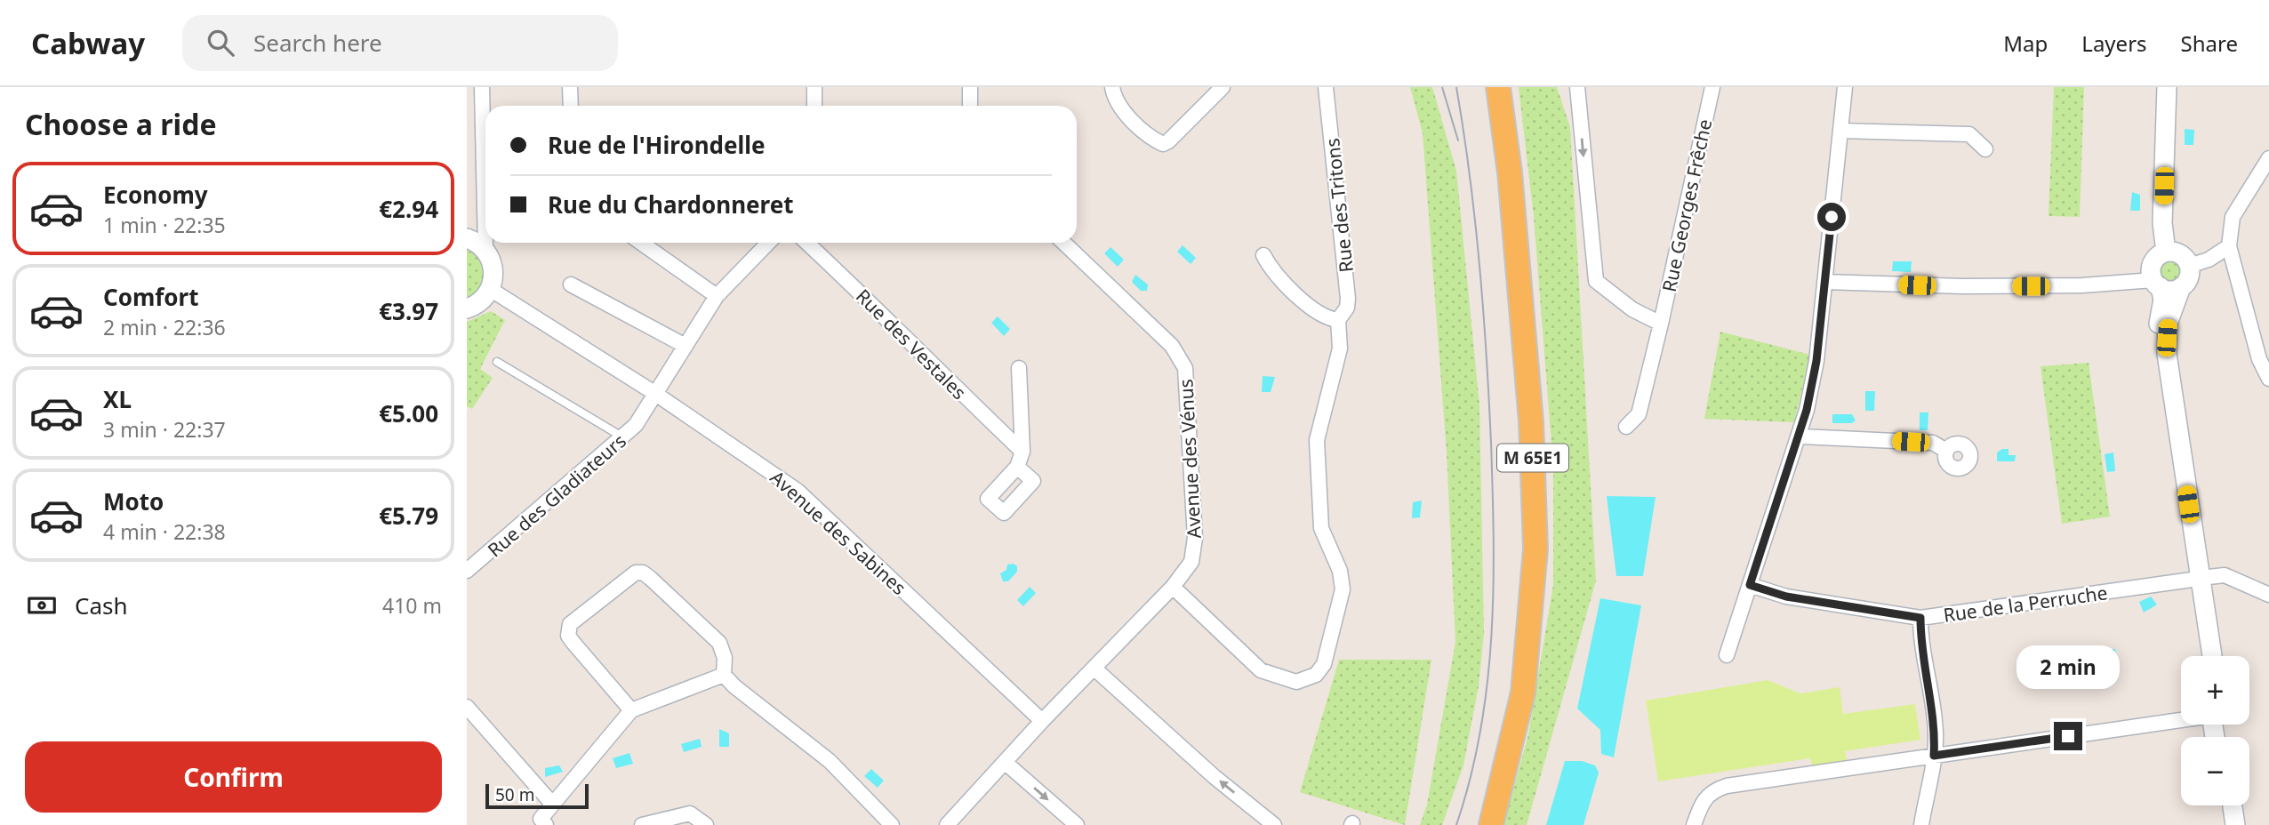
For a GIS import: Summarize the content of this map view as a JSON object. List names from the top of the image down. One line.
{"streets":{"main road":["M 65E1"],"street":["Rue des Tritons","Rue Georges Frêche","Rue des Vestales","Avenue des Vénus","Rue des Gladiateurs","Avenue des Sabines","Rue de la Perruche"]},"crossings":[["Rue des Tritons","Avenue des Vénus"],["Avenue des Vénus","Avenue des Sabines"],["Rue des Gladiateurs","Avenue des Sabines"]],"scale_bar":"50 m","page":{"header":"Cabway","search":"Search here","nav":["Map","Layers","Share"],"heading":"Choose a ride","banner":["Rue de l'Hirondelle","Rue du Chardonneret"],"list":[{"name":"Economy","note":"1 min · 22:35","value":"€2.94"},{"name":"Comfort","note":"2 min · 22:36","value":"€3.97"},{"name":"XL","note":"3 min · 22:37","value":"€5.00"},{"name":"Moto","note":"4 min · 22:38","value":"€5.79"}],"pay":["Cash","410 m"],"bubble":"2 min","map_buttons":["+","−"],"buttons":"Confirm","scale":"50 m"}}
